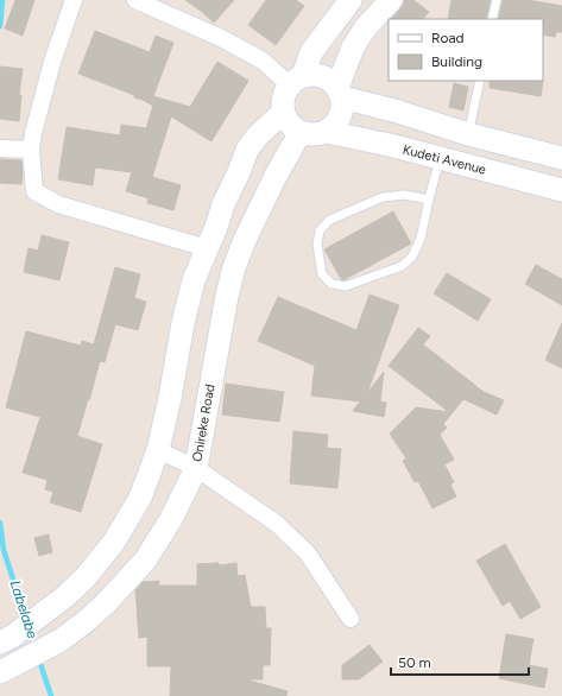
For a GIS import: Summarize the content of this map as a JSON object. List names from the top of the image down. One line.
{"streets":{"main road":["Kudeti Avenue","Onireke Road"]},"crossings":[["Kudeti Avenue","Onireke Road"]],"water":["Labelabe"],"legend":["Road","Building"],"scale_bar":"50 m"}
